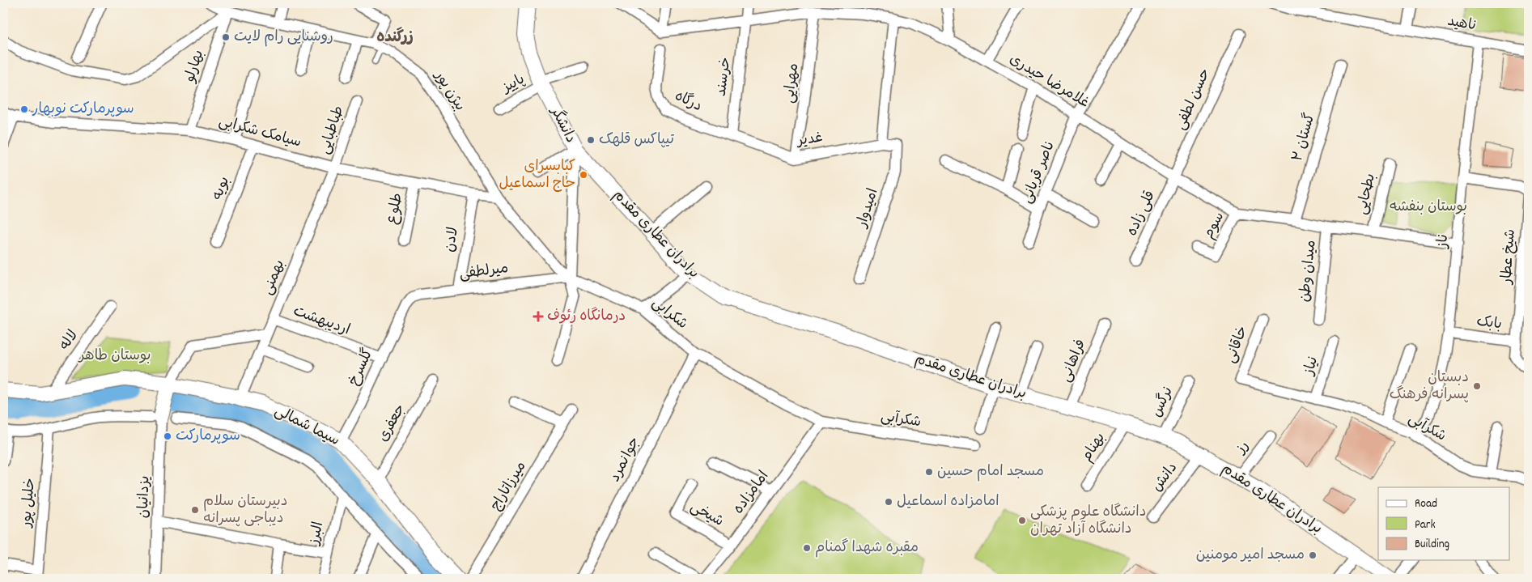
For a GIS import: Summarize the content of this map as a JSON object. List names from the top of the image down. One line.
{"streets":{"street":["ناهید","بهارلو","خرسند","غلامرضا حیدری","مهرایی","پاییز","بیژن پور","حسن لطفی","درگاه","دانشگر","طباطبایی","سیامک شکرابی","گستان ۲","غدیر","ناصر قربانی","بویه","بطحایی","امیدوار","طلوع","قلی زاده","سوم","برادران عطاری مقدم","لادن","ناز","شیخ عطار","میدان وطن","میرلطفی","بهمنی","شکرابی","اردیبهشت","بابک","لاله","خاقانی","فراهانی","نیاز","گلسرخ","نرگس","شکرآبی","جعفری","سیما شمالی","بهنام","رز","جوانمرد","دانش","میرزاتاراج","امامزاده","یزدانیان","خلیل‌ پور","شیخی","البرز"]},"crossings":[["ناهید","ناز"],["بهارلو","بیژن پور"],["بهارلو","سیامک شکرابی"],["خرسند","غلامرضا حیدری"],["خرسند","درگاه"],["خرسند","غدیر"],["غلامرضا حیدری","مهرایی"],["غلامرضا حیدری","حسن لطفی"],["غلامرضا حیدری","گستان ۲"],["غلامرضا حیدری","ناصر قربانی"],["غلامرضا حیدری","بطحایی"],["غلامرضا حیدری","قلی زاده"],["غلامرضا حیدری","سوم"],["غلامرضا حیدری","ناز"],["غلامرضا حیدری","میدان وطن"],["مهرایی","غدیر"],["پاییز","دانشگر"],["بیژن پور","سیامک شکرابی"],["بیژن پور","شکرابی"],["حسن لطفی","قلی زاده"],["درگاه","غدیر"],["دانشگر","برادران عطاری مقدم"],["دانشگر","میرلطفی"],["دانشگر","شکرابی"],["طباطبایی","سیامک شکرابی"],["طباطبایی","بهمنی"],["سیامک شکرابی","بویه"],["سیامک شکرابی","طلوع"],["سیامک شکرابی","لادن"],["سیامک شکرابی","بهمنی"],["سیامک شکرابی","شکرابی"],["غدیر","امیدوار"],["برادران عطاری مقدم","فراهانی"],["برادران عطاری مقدم","نرگس"],["برادران عطاری مقدم","بهنام"],["برادران عطاری مقدم","رز"],["برادران عطاری مقدم","دانش"],["لادن","میرلطفی"],["ناز","شیخ عطار"],["ناز","بابک"],["ناز","شکرآبی"],["شیخ عطار","بابک"],["میرلطفی","شکرابی"],["میرلطفی","گلسرخ"],["بهمنی","اردیبهشت"],["بهمنی","سیما شمالی"],["شکرابی","شکرآبی"],["شکرابی","جوانمرد"],["شکرابی","امامزاده"],["اردیبهشت","گلسرخ"],["لاله","سیما شمالی"],["خاقانی","شکرآبی"],["نیاز","شکرآبی"],["گلسرخ","سیما شمالی"],["شکرآبی","امامزاده"],["جعفری","سیما شمالی"],["سیما شمالی","البرز"],["امامزاده","شیخی"]],"districts":["زرگنده"],"parks":["بوستان بنفشه","بوستان طاهر"],"places":{"other":["روشنایی رام لایت","سوپرمارکت نوبهار","تیپاکس قلهک","کبابسرای حاج اسماعیل","دبستان پسرانه فرهنگ","سوپرمارکت","مسجد امام حسین","امامزاده اسماعیل","دبیرستان سلام دیباجی پسرانه","دانشگاه علوم پزشکی دانشگاه آزاد تهران","مقبره شهدا گمنام","مسجد امیر مومنین"],"health":["درمانگاه رئوف"]},"legend":["Road","Park","Building"]}
